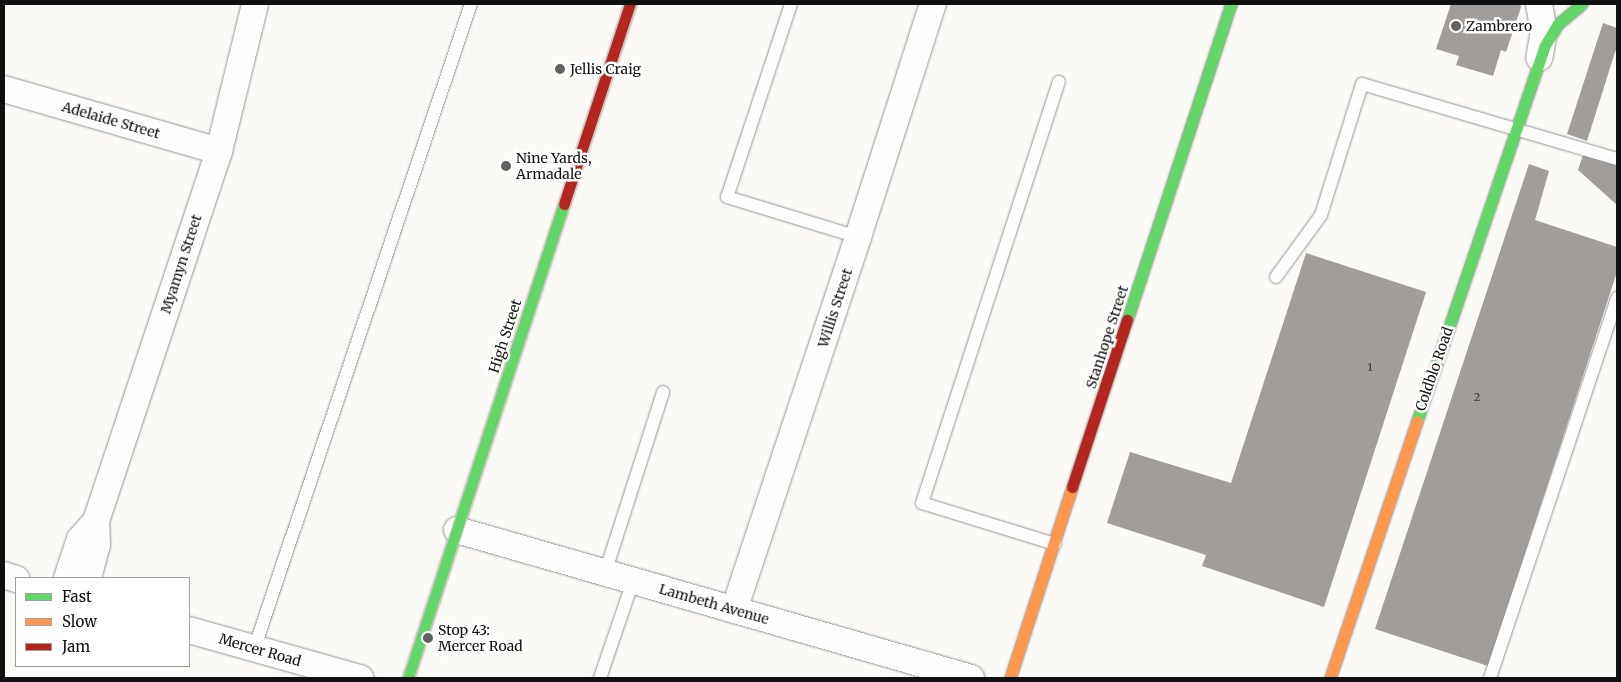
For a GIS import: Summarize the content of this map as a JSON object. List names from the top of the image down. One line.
{"streets":{"street":["Adelaide Street","Myamyn Street","Willis Street","High Street","Stanhope Street","Coldblo Road","Lambeth Avenue","Mercer Road"]},"crossings":[["Adelaide Street","Myamyn Street"],["Willis Street","Lambeth Avenue"],["High Street","Lambeth Avenue"]],"places":["Zambrero","Jellis Craig","Nine Yards, Armadale","Stop 43: Mercer Road"],"house_numbers":["1","2"],"legend":["Fast","Slow","Jam"]}
